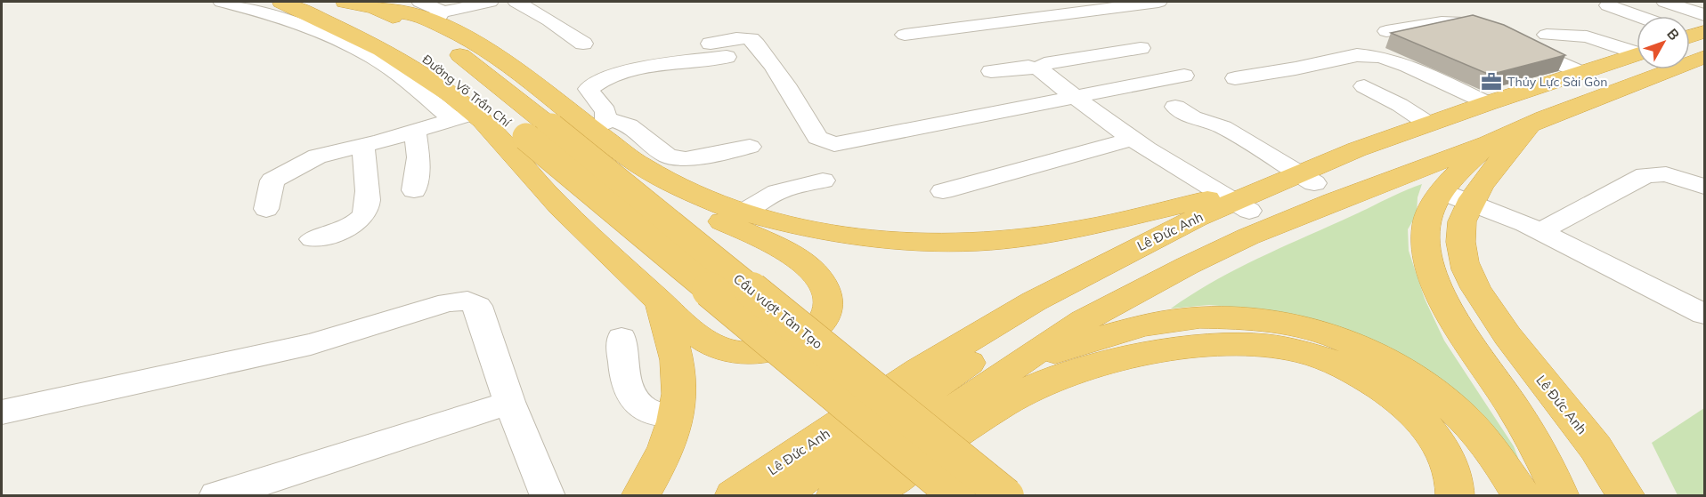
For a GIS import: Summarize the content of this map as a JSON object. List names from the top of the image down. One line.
{"streets":{"highway":["Đường Võ Trần Chí","Lê Đức Anh","Cầu vượt Tân Tạo"]},"crossings":[["Đường Võ Trần Chí","Cầu vượt Tân Tạo"]],"places":{"office":["Thủy Lực Sài Gòn"]},"north":"top right"}
